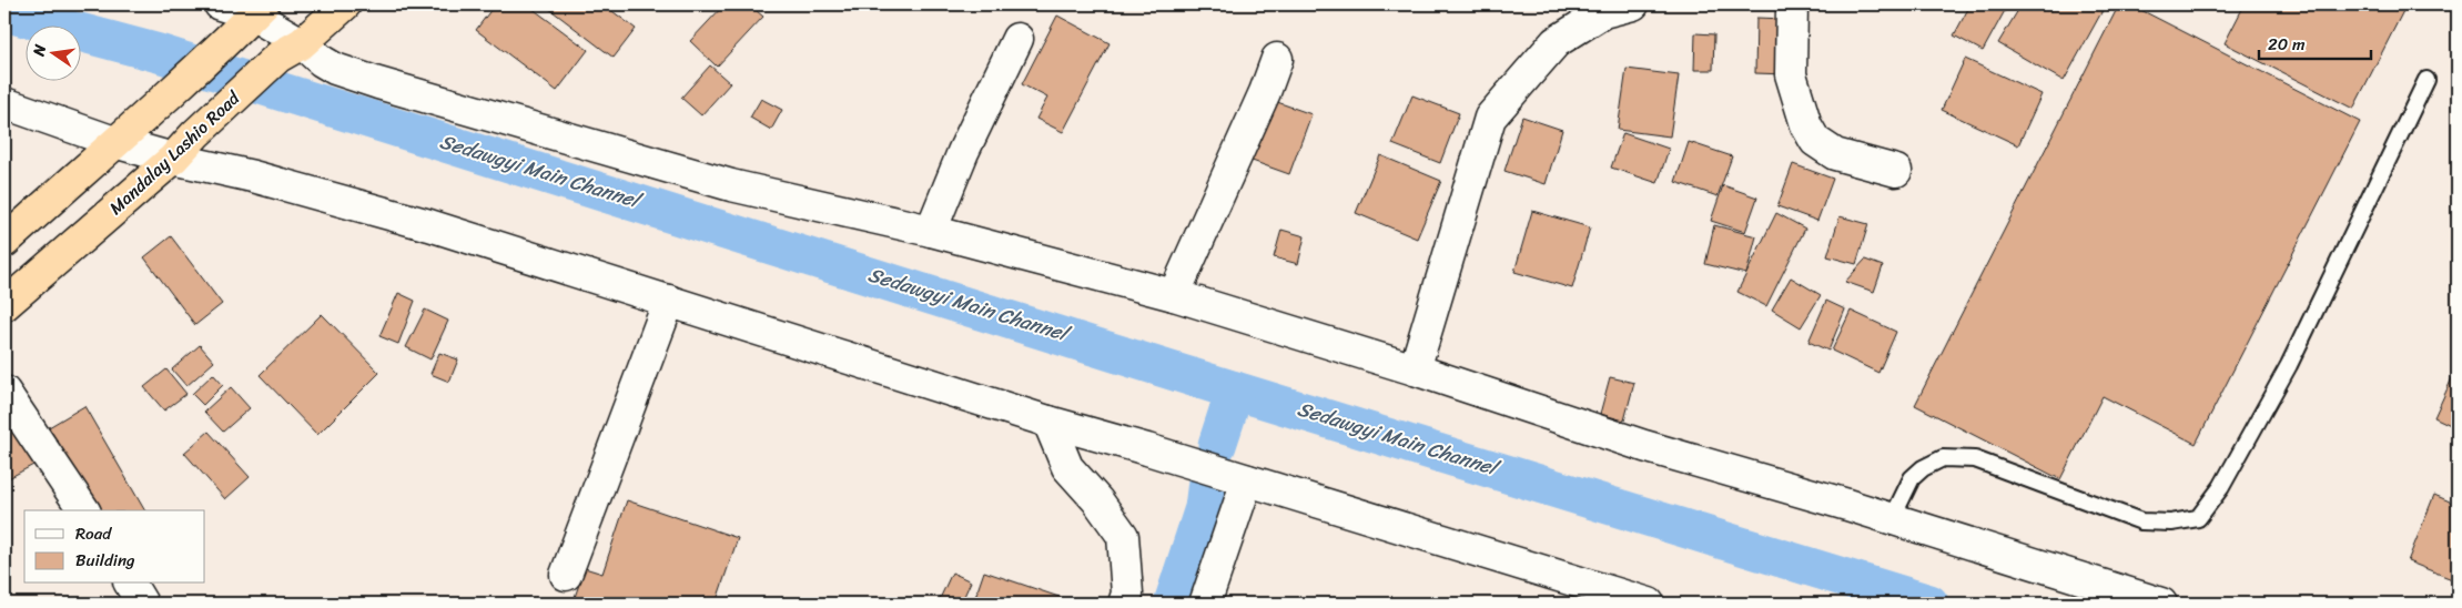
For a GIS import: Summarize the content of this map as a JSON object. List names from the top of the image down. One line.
{"streets":{"highway":["Mandalay Lashio Road"]},"water":["Sedawgyi Main Channel"],"legend":["Road","Building"],"scale_bar":"20 m","north":"left"}
